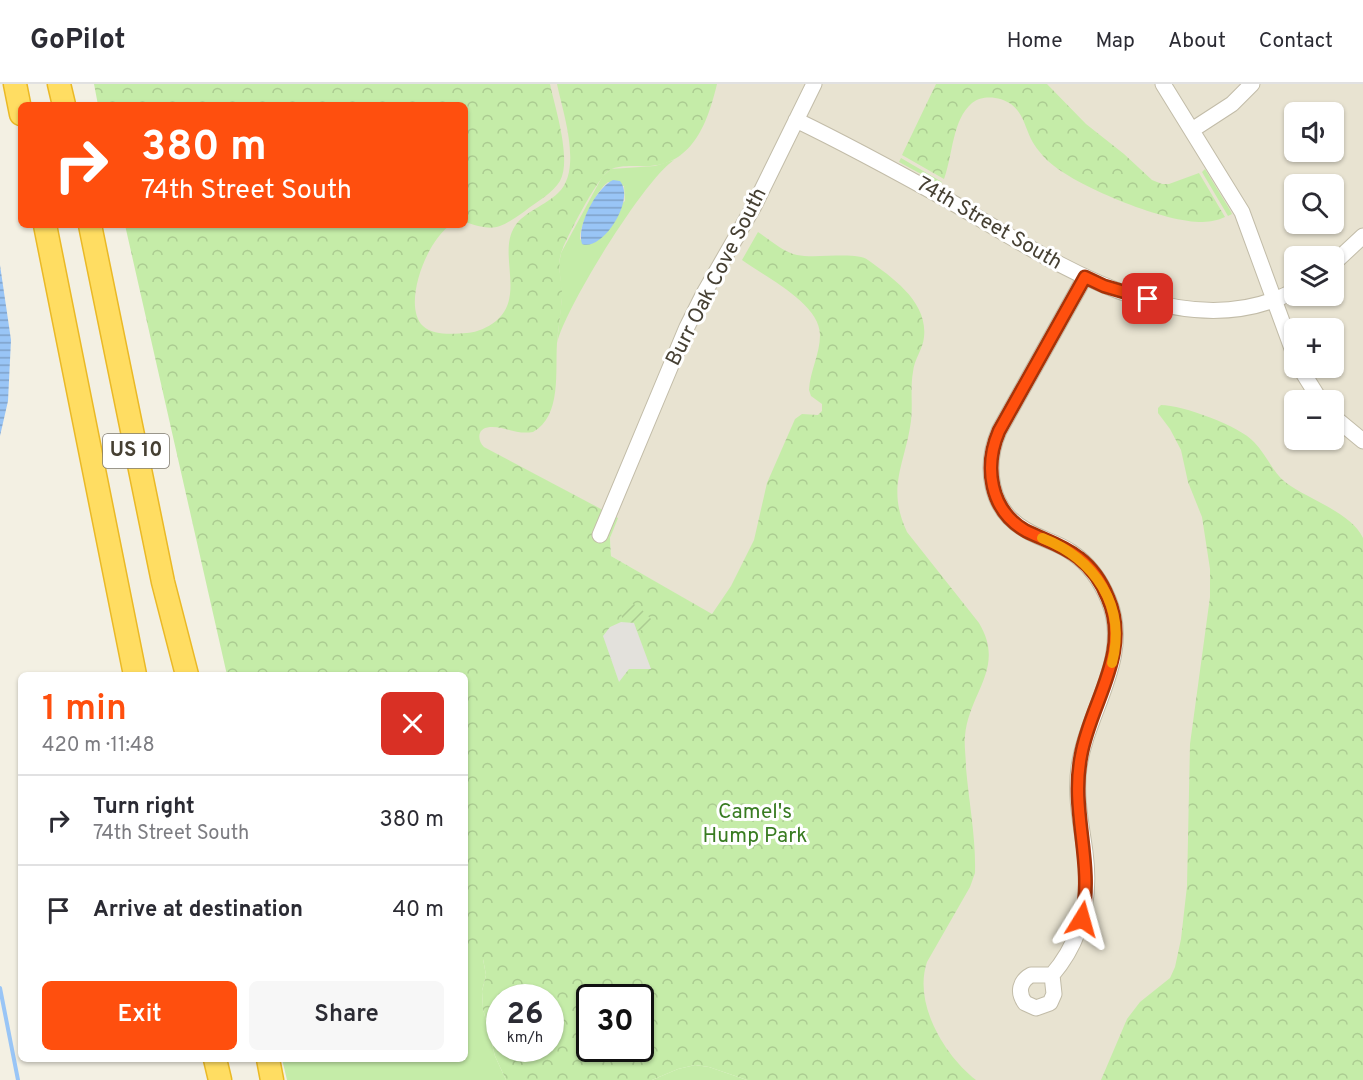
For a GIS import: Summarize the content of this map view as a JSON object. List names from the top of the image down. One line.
{"streets":{"highway":["US 10"],"street":["74th Street South","Burr Oak Cove South"]},"crossings":[["74th Street South","Burr Oak Cove South"]],"parks":["Camel's Hump Park"],"page":{"header":"GoPilot","nav":["Home","Map","About","Contact"],"map_buttons":["+","−"],"turn":["380 m","74th Street South"],"heading":["1 min","420 m · 11:48"],"list":[{"name":"Turn right","note":"74th Street South","value":"380 m"},{"name":"Arrive at destination","value":"40 m"}],"buttons":["Exit","Share"],"speed":"26 km/h","limit":"30"}}
